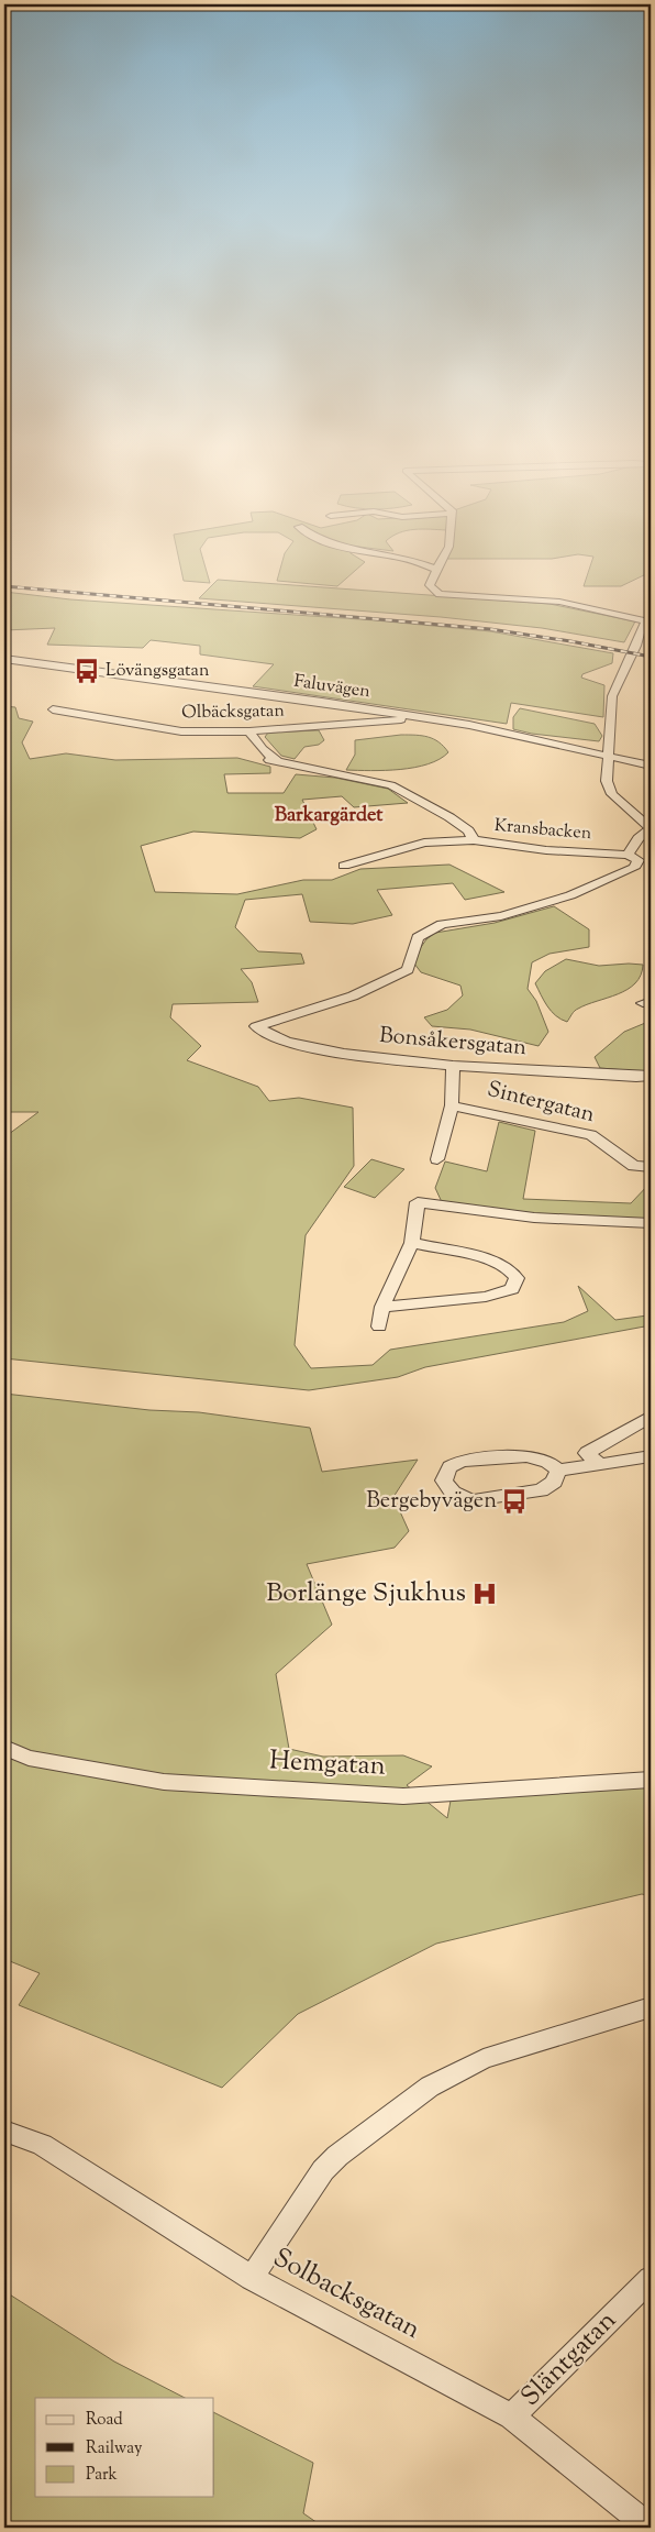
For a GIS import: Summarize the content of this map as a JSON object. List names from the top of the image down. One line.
{"streets":{"street":["Faluvägen","Olbäcksgatan","Kransbacken","Bonsåkersgatan","Sintergatan","Hemgatan","Solbacksgatan","Släntgatan"]},"crossings":[["Faluvägen","Olbäcksgatan"],["Olbäcksgatan","Kransbacken"],["Kransbacken","Bonsåkersgatan"],["Bonsåkersgatan","Sintergatan"],["Solbacksgatan","Släntgatan"]],"districts":["Barkargärdet"],"places":{"bus stop":["Lövängsgatan","Bergebyvägen"],"hospital":["Borlänge Sjukhus"]},"legend":["Road","Railway","Park"]}
